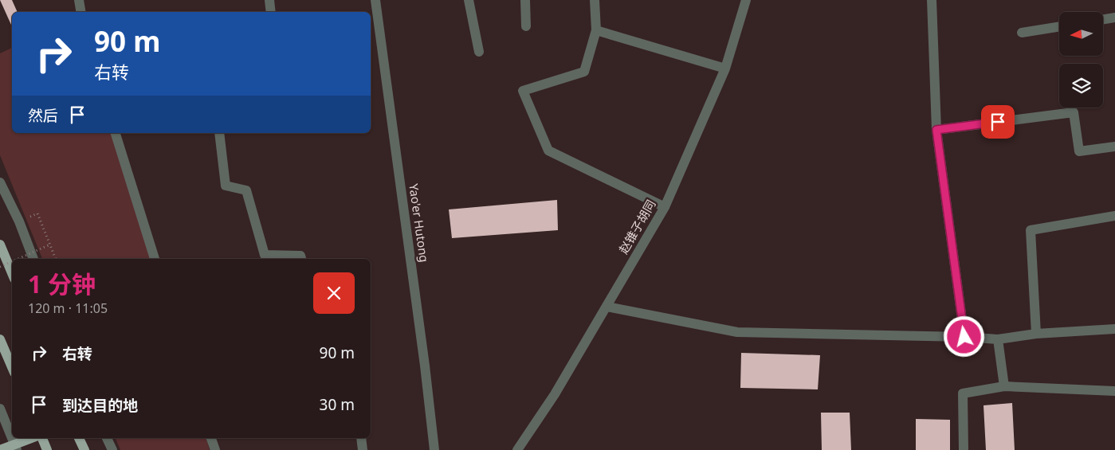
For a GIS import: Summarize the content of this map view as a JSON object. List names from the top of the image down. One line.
{"streets":{"street":["Yao'er Hutong","赵锥子胡同"]},"north":"left","page":{"turn":["90 m","右转"],"then":"然后","heading":["1 分钟","120 m · 11:05"],"list":[{"name":"右转","value":"90 m"},{"name":"到达目的地","value":"30 m"}]}}
